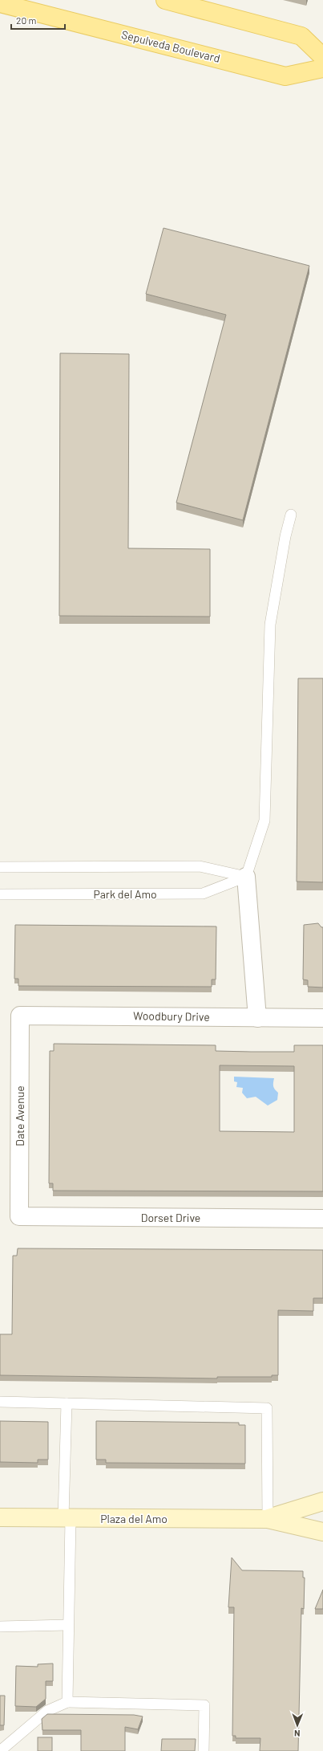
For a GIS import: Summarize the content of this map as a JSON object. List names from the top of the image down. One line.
{"streets":{"main road":["Sepulveda Boulevard","Plaza del Amo"],"street":["Woodbury Drive","Date Avenue","Dorset Drive"],"lane":["Park del Amo"]},"crossings":[["Woodbury Drive","Date Avenue"],["Date Avenue","Dorset Drive"]],"scale_bar":"20 m","north":"bottom"}
